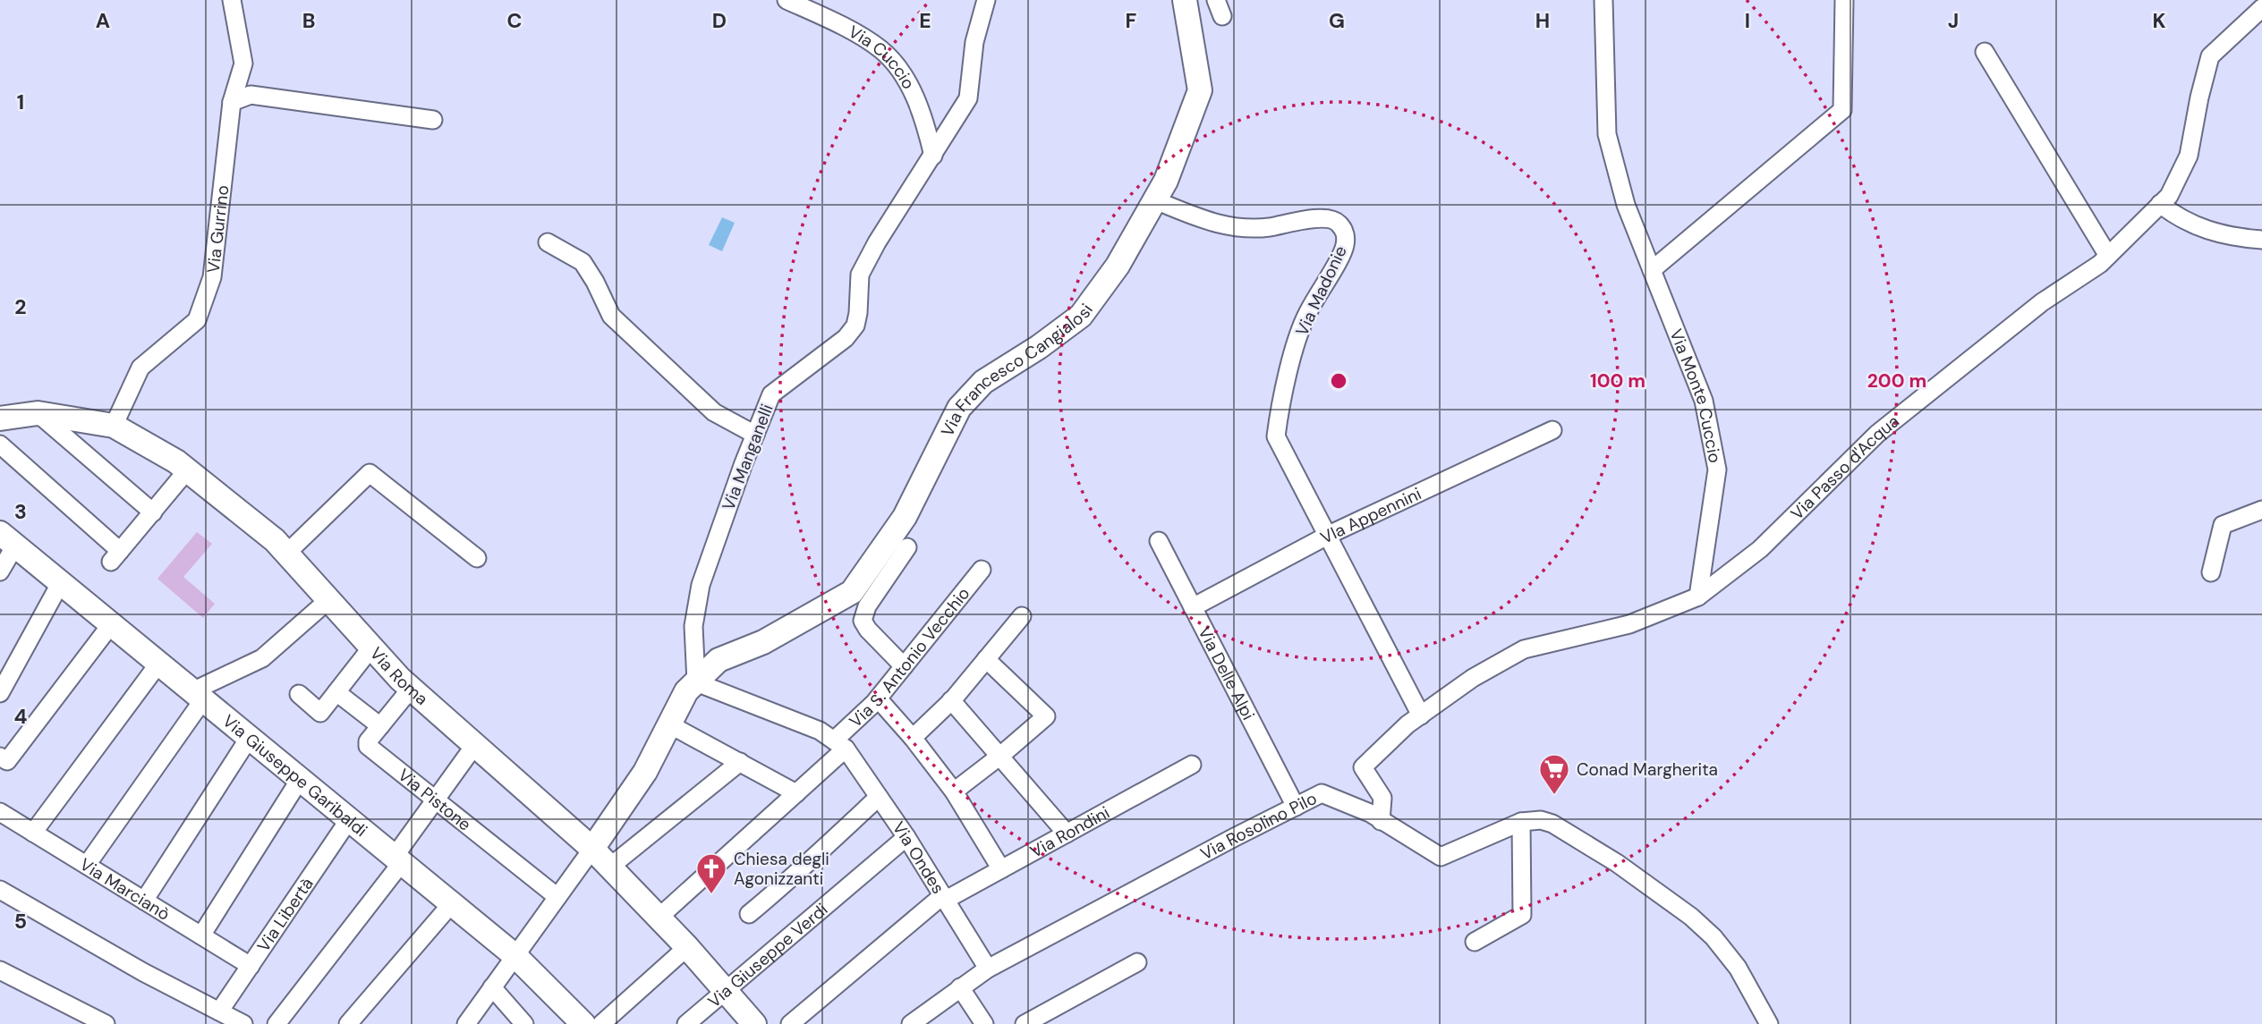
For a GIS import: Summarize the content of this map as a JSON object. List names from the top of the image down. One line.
{"streets":{"street":["Via Cuccio","Via Gurrino","Via Madonie","Via Francesco Cangialosi","Via Monte Cuccio","Via Manganelli","Via Passo d'Acqua","VIa Appennini","Via S. Antonio Vecchio","Via Delle Alpi","Via Roma","Via Giuseppe Garibaldi","Via Pistone","Via Rosolino Pilo","Via Rondini","Via Ondes","Via Marcianò","Via Libertà","Via Giuseppe Verdi"]},"crossings":[["Via Cuccio","Via Manganelli"],["Via Gurrino","Via Roma"],["Via Madonie","Via Francesco Cangialosi"],["Via Madonie","VIa Appennini"],["Via Francesco Cangialosi","Via Manganelli"],["Via Monte Cuccio","Via Passo d'Acqua"],["Via Passo d'Acqua","Via Rosolino Pilo"],["VIa Appennini","Via Delle Alpi"],["Via S. Antonio Vecchio","Via Roma"],["Via S. Antonio Vecchio","Via Ondes"],["Via Delle Alpi","Via Rosolino Pilo"],["Via Roma","Via Pistone"],["Via Roma","Via Giuseppe Verdi"],["Via Giuseppe Garibaldi","Via Libertà"],["Via Rosolino Pilo","Via Ondes"],["Via Rondini","Via Ondes"],["Via Ondes","Via Giuseppe Verdi"],["Via Marcianò","Via Libertà"]],"places":{"supermarket":["Conad Margherita"],"church":["Chiesa degli Agonizzanti"]},"grid":{"columns":["A","B","C","D","E","F","G","H","I","J","K"],"rows":["1","2","3","4","5"]},"rings":["100 m","200 m"]}
